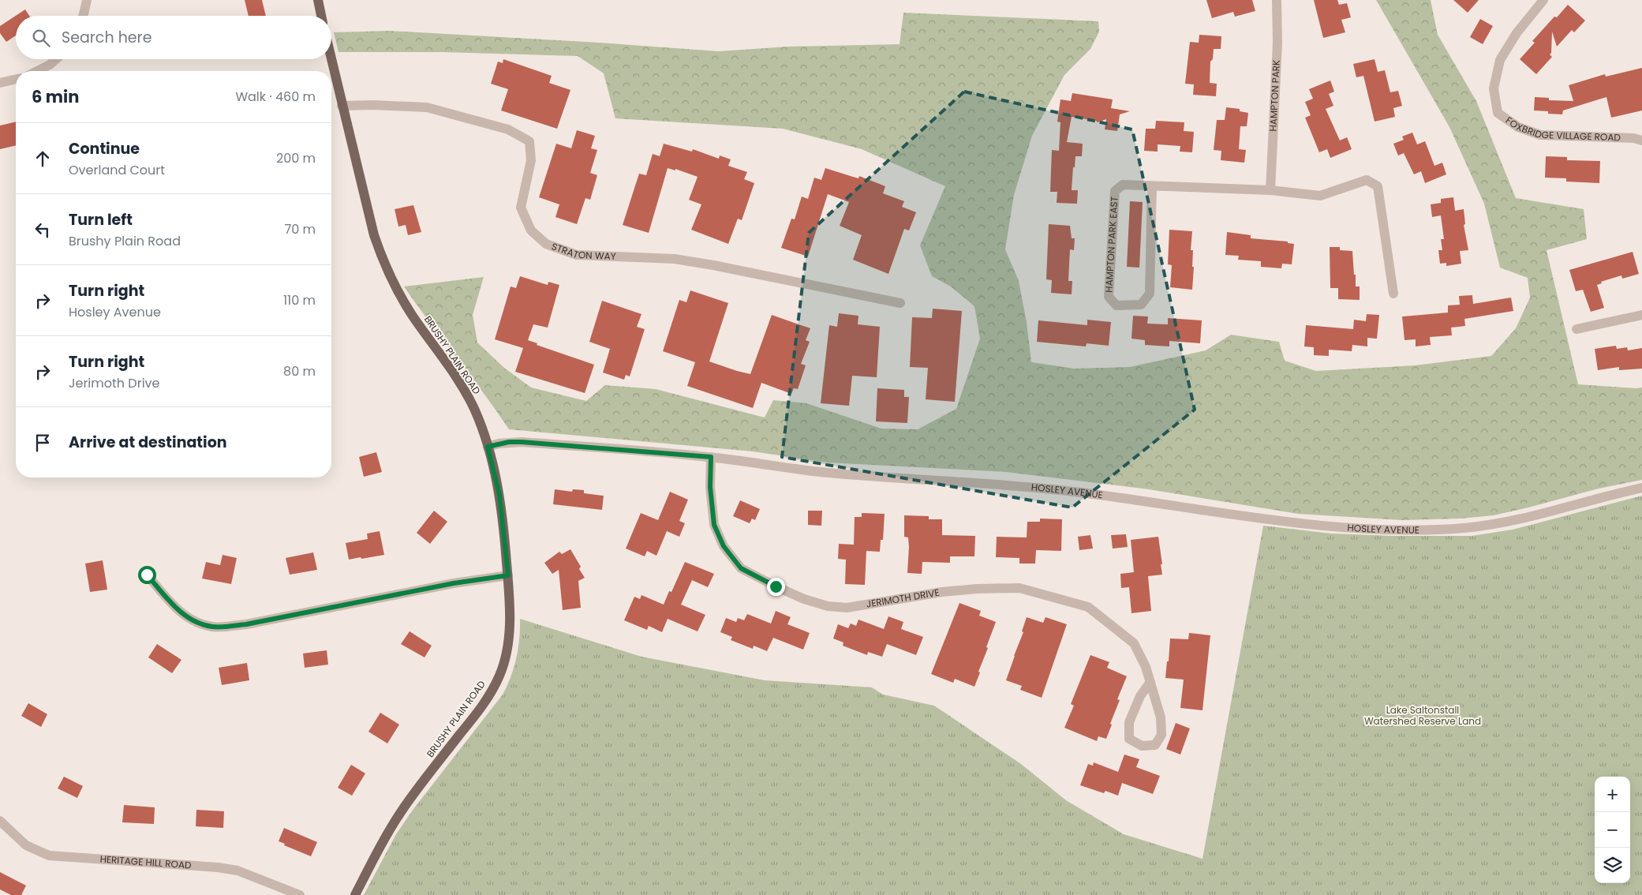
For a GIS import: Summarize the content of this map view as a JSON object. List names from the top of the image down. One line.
{"streets":{"main road":["BRUSHY PLAIN ROAD"],"street":["HAMPTON PARK","FOXBRIDGE VILLAGE ROAD","HAMPTON PARK EAST","STRATON WAY","HOSLEY AVENUE","JERIMOTH DRIVE","HERITAGE HILL ROAD"]},"crossings":[["HAMPTON PARK","HAMPTON PARK EAST"],["STRATON WAY","BRUSHY PLAIN ROAD"],["BRUSHY PLAIN ROAD","HOSLEY AVENUE"],["HOSLEY AVENUE","JERIMOTH DRIVE"]],"parks":["Lake Saltonstall Watershed Reserve Land"],"page":{"search":"Search here","heading":["6 min","Walk · 460 m"],"list":[["Continue","Overland Court","200 m"],["Turn left","Brushy Plain Road","70 m"],["Turn right","Hosley Avenue","110 m"],["Turn right","Jerimoth Drive","80 m"],"Arrive at destination"],"map_buttons":["+","−"]}}
